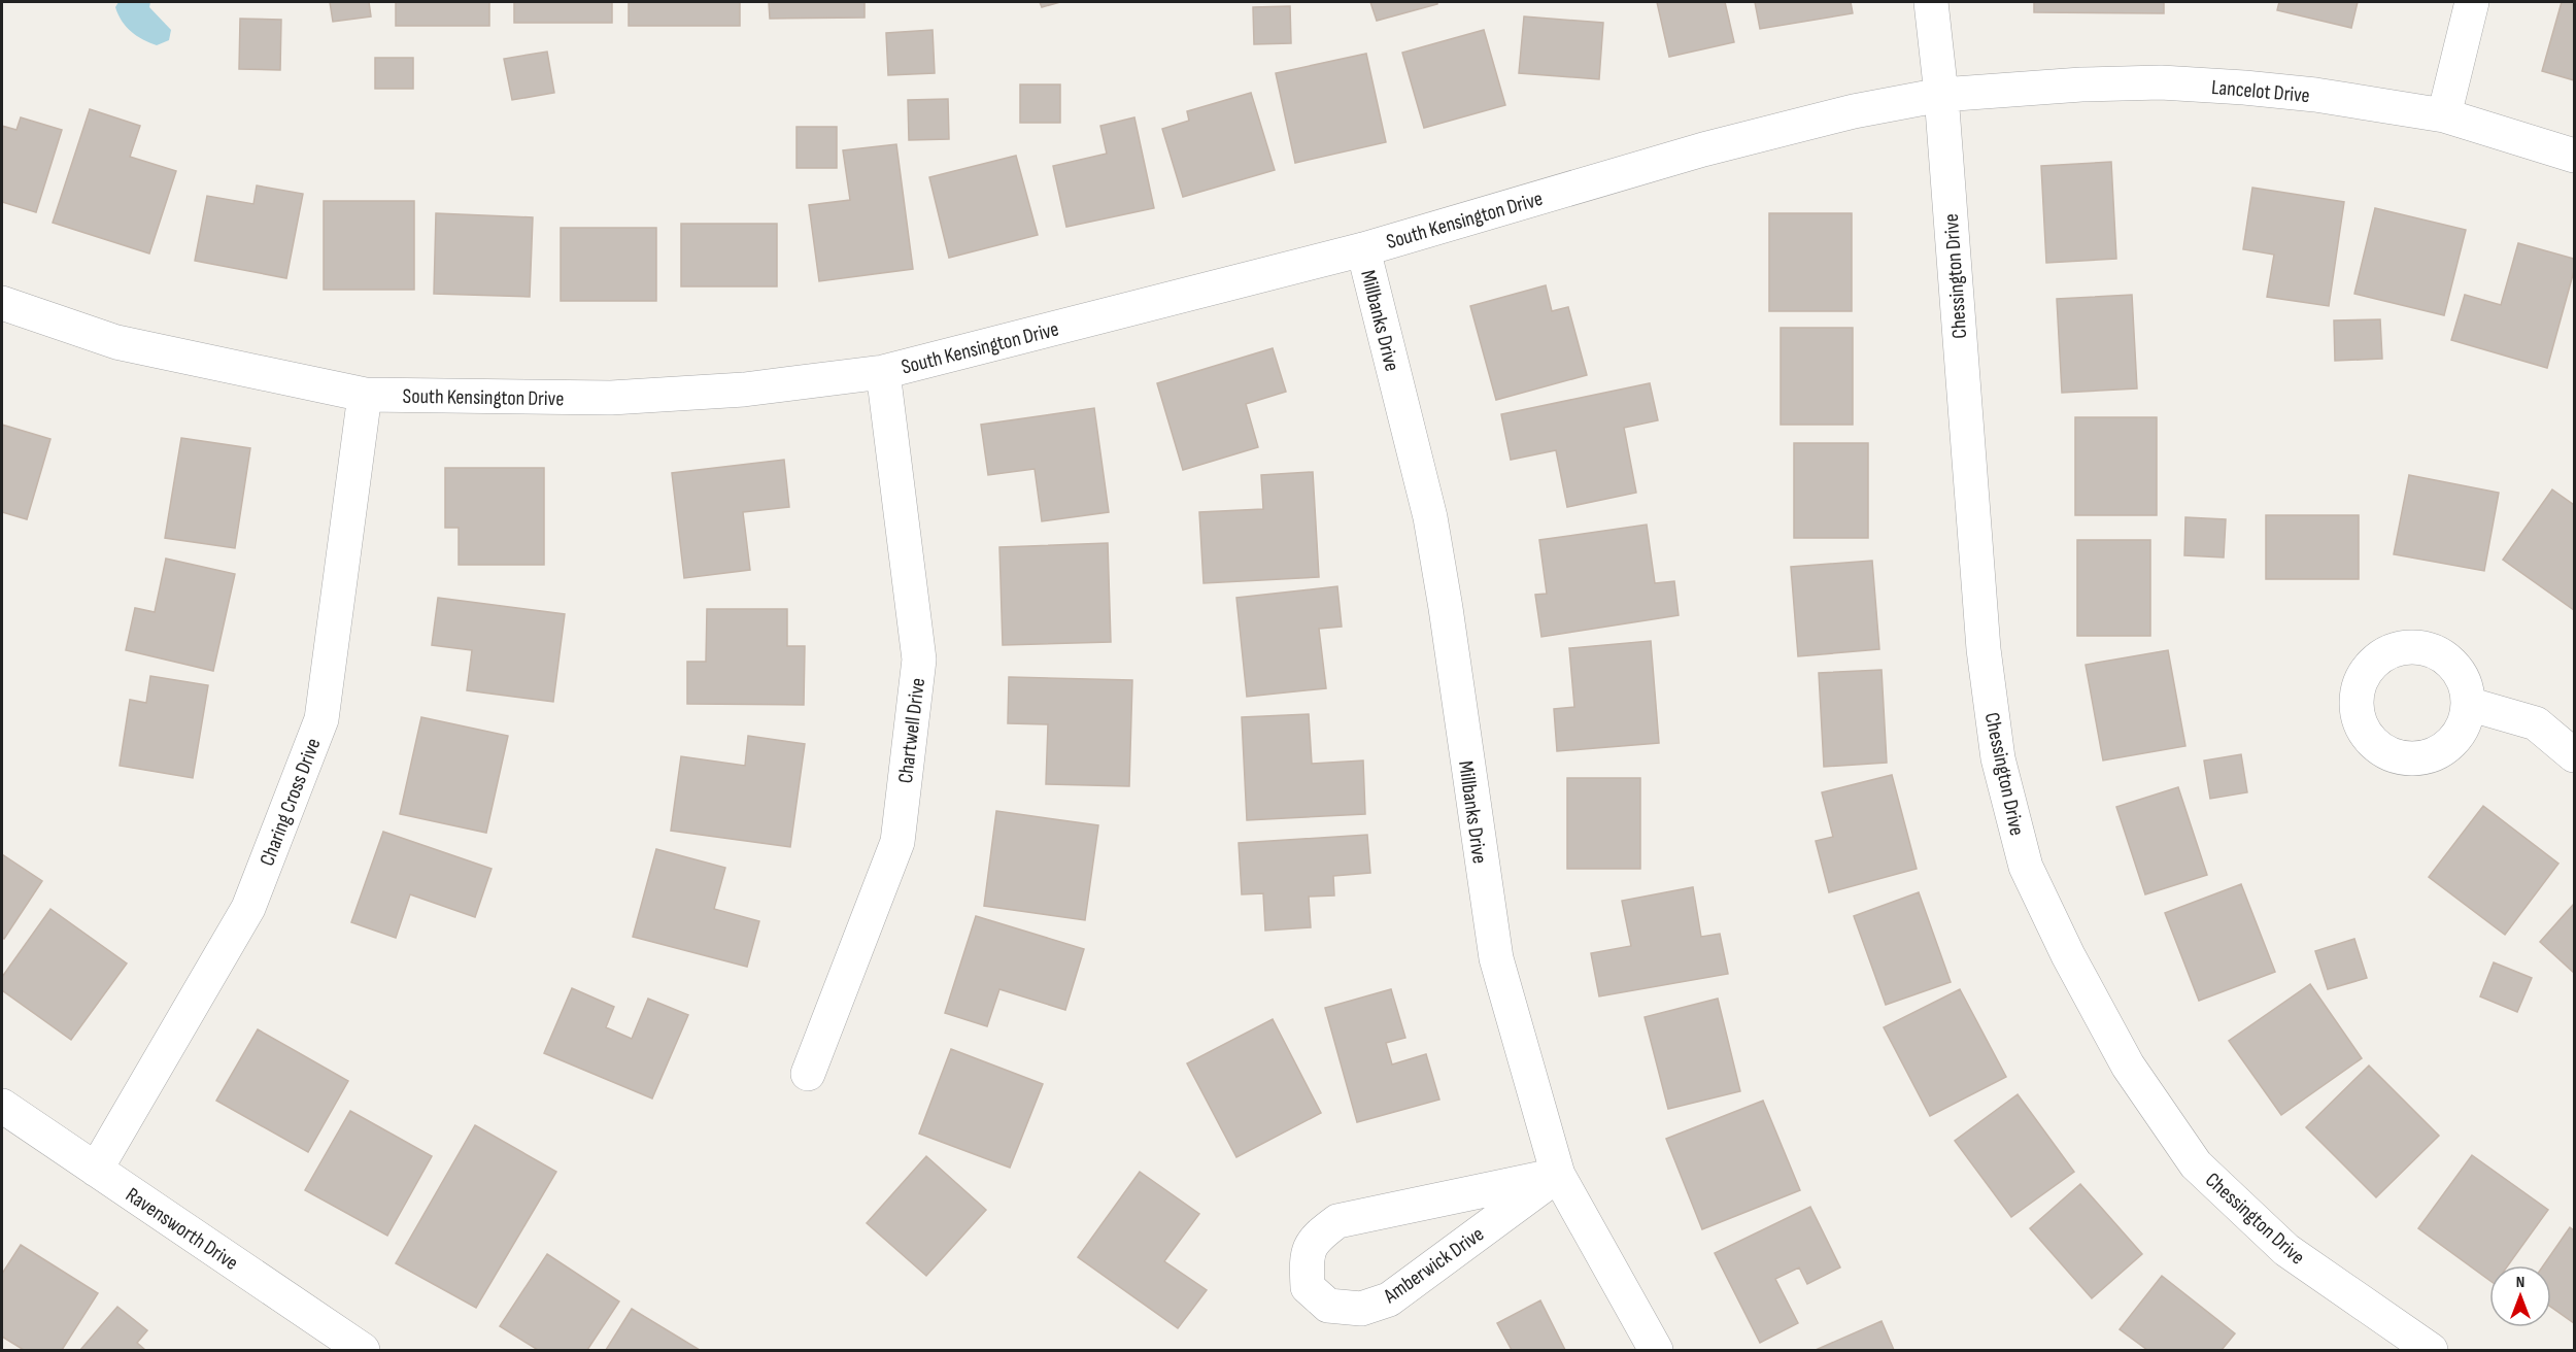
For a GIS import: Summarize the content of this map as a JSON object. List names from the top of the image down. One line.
{"streets":{"street":["Lancelot Drive","South Kensington Drive","Chessington Drive","Millbanks Drive","Chartwell Drive","Charing Cross Drive","Ravensworth Drive","Amberwick Drive"]},"crossings":[["Lancelot Drive","South Kensington Drive"],["Lancelot Drive","Chessington Drive"],["South Kensington Drive","Chessington Drive"],["South Kensington Drive","Millbanks Drive"],["South Kensington Drive","Chartwell Drive"],["South Kensington Drive","Charing Cross Drive"],["Millbanks Drive","Amberwick Drive"],["Charing Cross Drive","Ravensworth Drive"]],"north":"top"}
